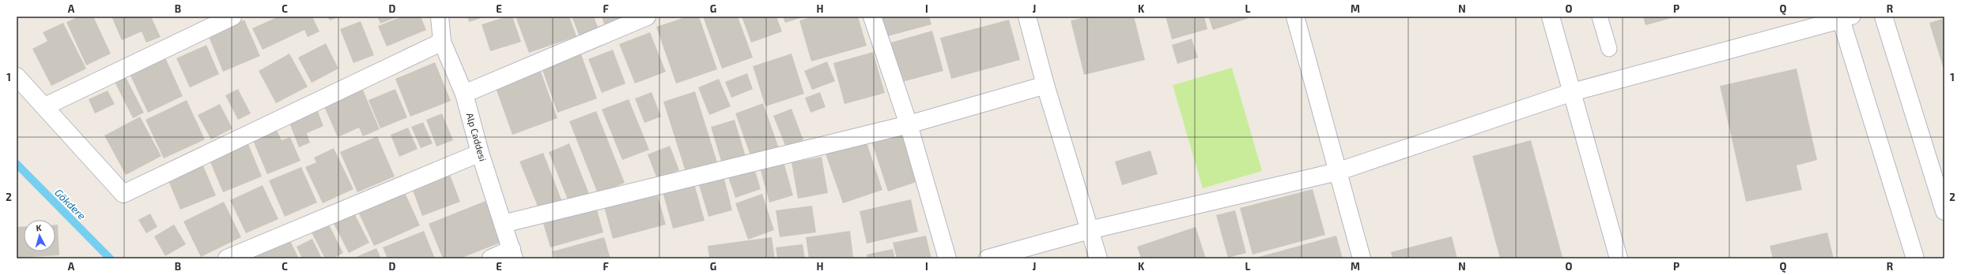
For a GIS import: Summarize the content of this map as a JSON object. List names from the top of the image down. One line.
{"streets":{"street":["Alp Caddesi"]},"water":["Gökdere"],"north":"top","grid":{"columns":["A","B","C","D","E","F","G","H","I","J","K","L","M","N","O","P","Q","R"],"rows":["1","2"]}}
